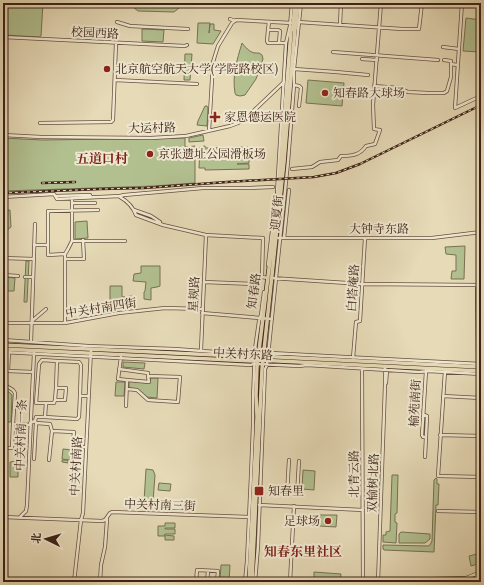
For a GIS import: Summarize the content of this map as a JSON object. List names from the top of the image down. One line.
{"streets":{"main road":["知春路","中关村东路"],"street":["校园西路","大运村路","迎夏街","大钟寺东路","白塔庵路","星规路","中关村南四街","榆苑南街","中关村南一条","中关村南路","北青云路","双榆树北路","中关村南三街"]},"crossings":[["大运村路","知春路"],["迎夏街","大钟寺东路"],["大钟寺东路","白塔庵路"],["大钟寺东路","知春路"],["白塔庵路","中关村东路"],["知春路","中关村东路"],["知春路","中关村南三街"],["星规路","中关村南四街"],["星规路","中关村东路"],["中关村东路","榆苑南街"],["中关村东路","中关村南一条"],["中关村东路","中关村南路"],["中关村东路","北青云路"],["中关村东路","双榆树北路"],["中关村南一条","中关村南三街"],["中关村南路","中关村南三街"]],"districts":["五道口村","知春东里社区"],"places":{"other":["北京航空航天大学(学院路校区)","知春路大球场","京张遗址公园滑板场","足球场"],"health":["家恩德运医院"],"transit":["知春里"]},"north":"left"}
